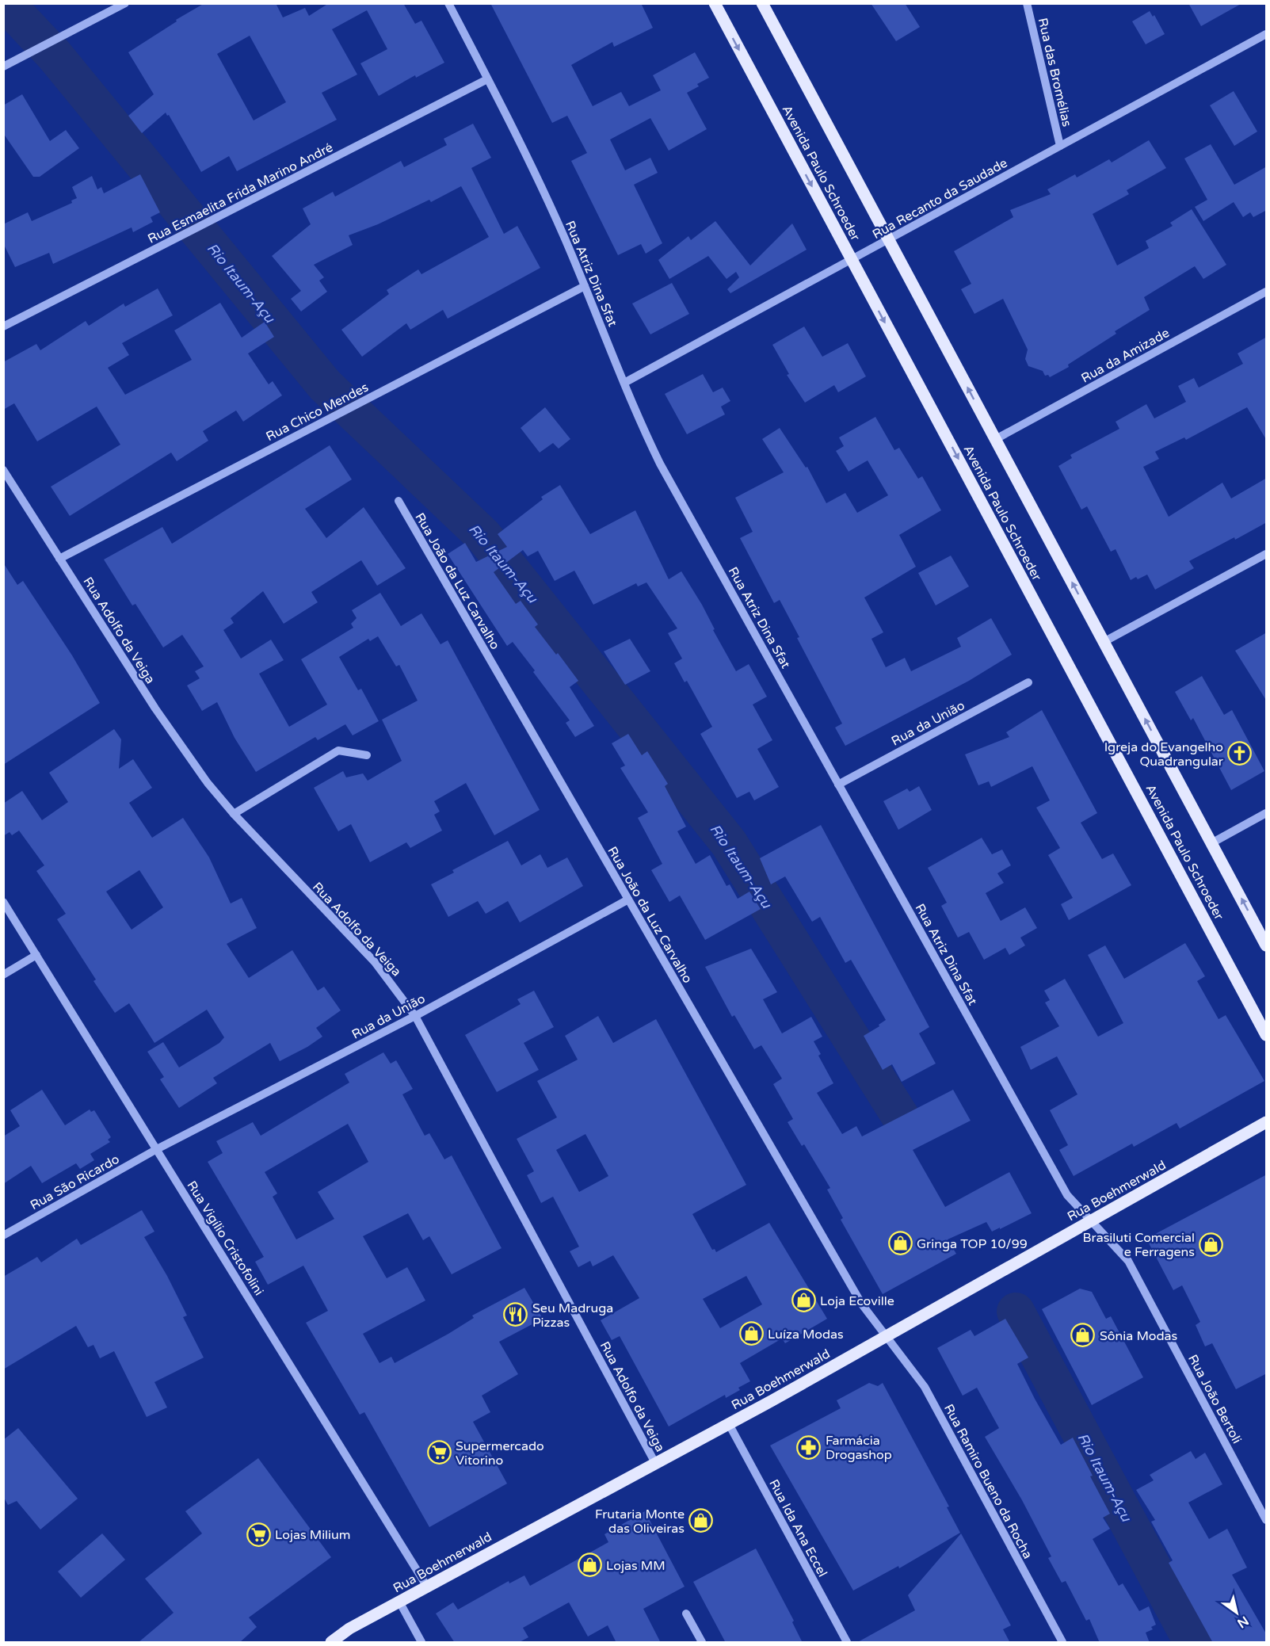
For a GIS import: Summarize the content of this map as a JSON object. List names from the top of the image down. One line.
{"streets":{"main road":["Avenida Paulo Schroeder","Rua Boehmerwald"],"street":["Rua das Bromélias","Rua Esmaelita Frida Marino André","Rua Recanto da Saudade","Rua Atriz Dina Sfat","Rua da Amizade","Rua Chico Mendes","Rua João da Luz Carvalho","Rua Adolfo da Veiga","Rua da União","Rua São Ricardo","Rua Vigílio Cristofolini","Rua João Bertoli","Rua Ramiro Bueno da Rocha","Rua Ida Ana Eccel"]},"crossings":[["Rua das Bromélias","Rua Recanto da Saudade"],["Avenida Paulo Schroeder","Rua Recanto da Saudade"],["Avenida Paulo Schroeder","Rua da Amizade"],["Rua Esmaelita Frida Marino André","Rua Atriz Dina Sfat"],["Rua Recanto da Saudade","Rua Atriz Dina Sfat"],["Rua Atriz Dina Sfat","Rua Chico Mendes"],["Rua Atriz Dina Sfat","Rua da União"],["Rua Atriz Dina Sfat","Rua Boehmerwald"],["Rua Atriz Dina Sfat","Rua João Bertoli"],["Rua Chico Mendes","Rua Adolfo da Veiga"],["Rua João da Luz Carvalho","Rua da União"],["Rua João da Luz Carvalho","Rua Boehmerwald"],["Rua João da Luz Carvalho","Rua Ramiro Bueno da Rocha"],["Rua Adolfo da Veiga","Rua da União"],["Rua Adolfo da Veiga","Rua Boehmerwald"],["Rua da União","Rua São Ricardo"],["Rua da União","Rua Vigílio Cristofolini"],["Rua São Ricardo","Rua Vigílio Cristofolini"],["Rua Boehmerwald","Rua Vigílio Cristofolini"],["Rua Boehmerwald","Rua João Bertoli"],["Rua Boehmerwald","Rua Ramiro Bueno da Rocha"],["Rua Boehmerwald","Rua Ida Ana Eccel"]],"water":["Rio Itaum-Açu"],"places":{"church":["Igreja do Evangelho Quadrangular"],"shop":["Gringa TOP 10/99","Brasiluti Comercial e Ferragens","Loja Ecoville","Luíza Modas","Sônia Modas","Frutaria Monte das Oliveiras","Lojas MM"],"restaurant":["Seu Madruga Pizzas"],"pharmacy":["Farmácia Drogashop"],"supermarket":["Supermercado Vitorino","Lojas Milium"]},"north":"bottom right"}
